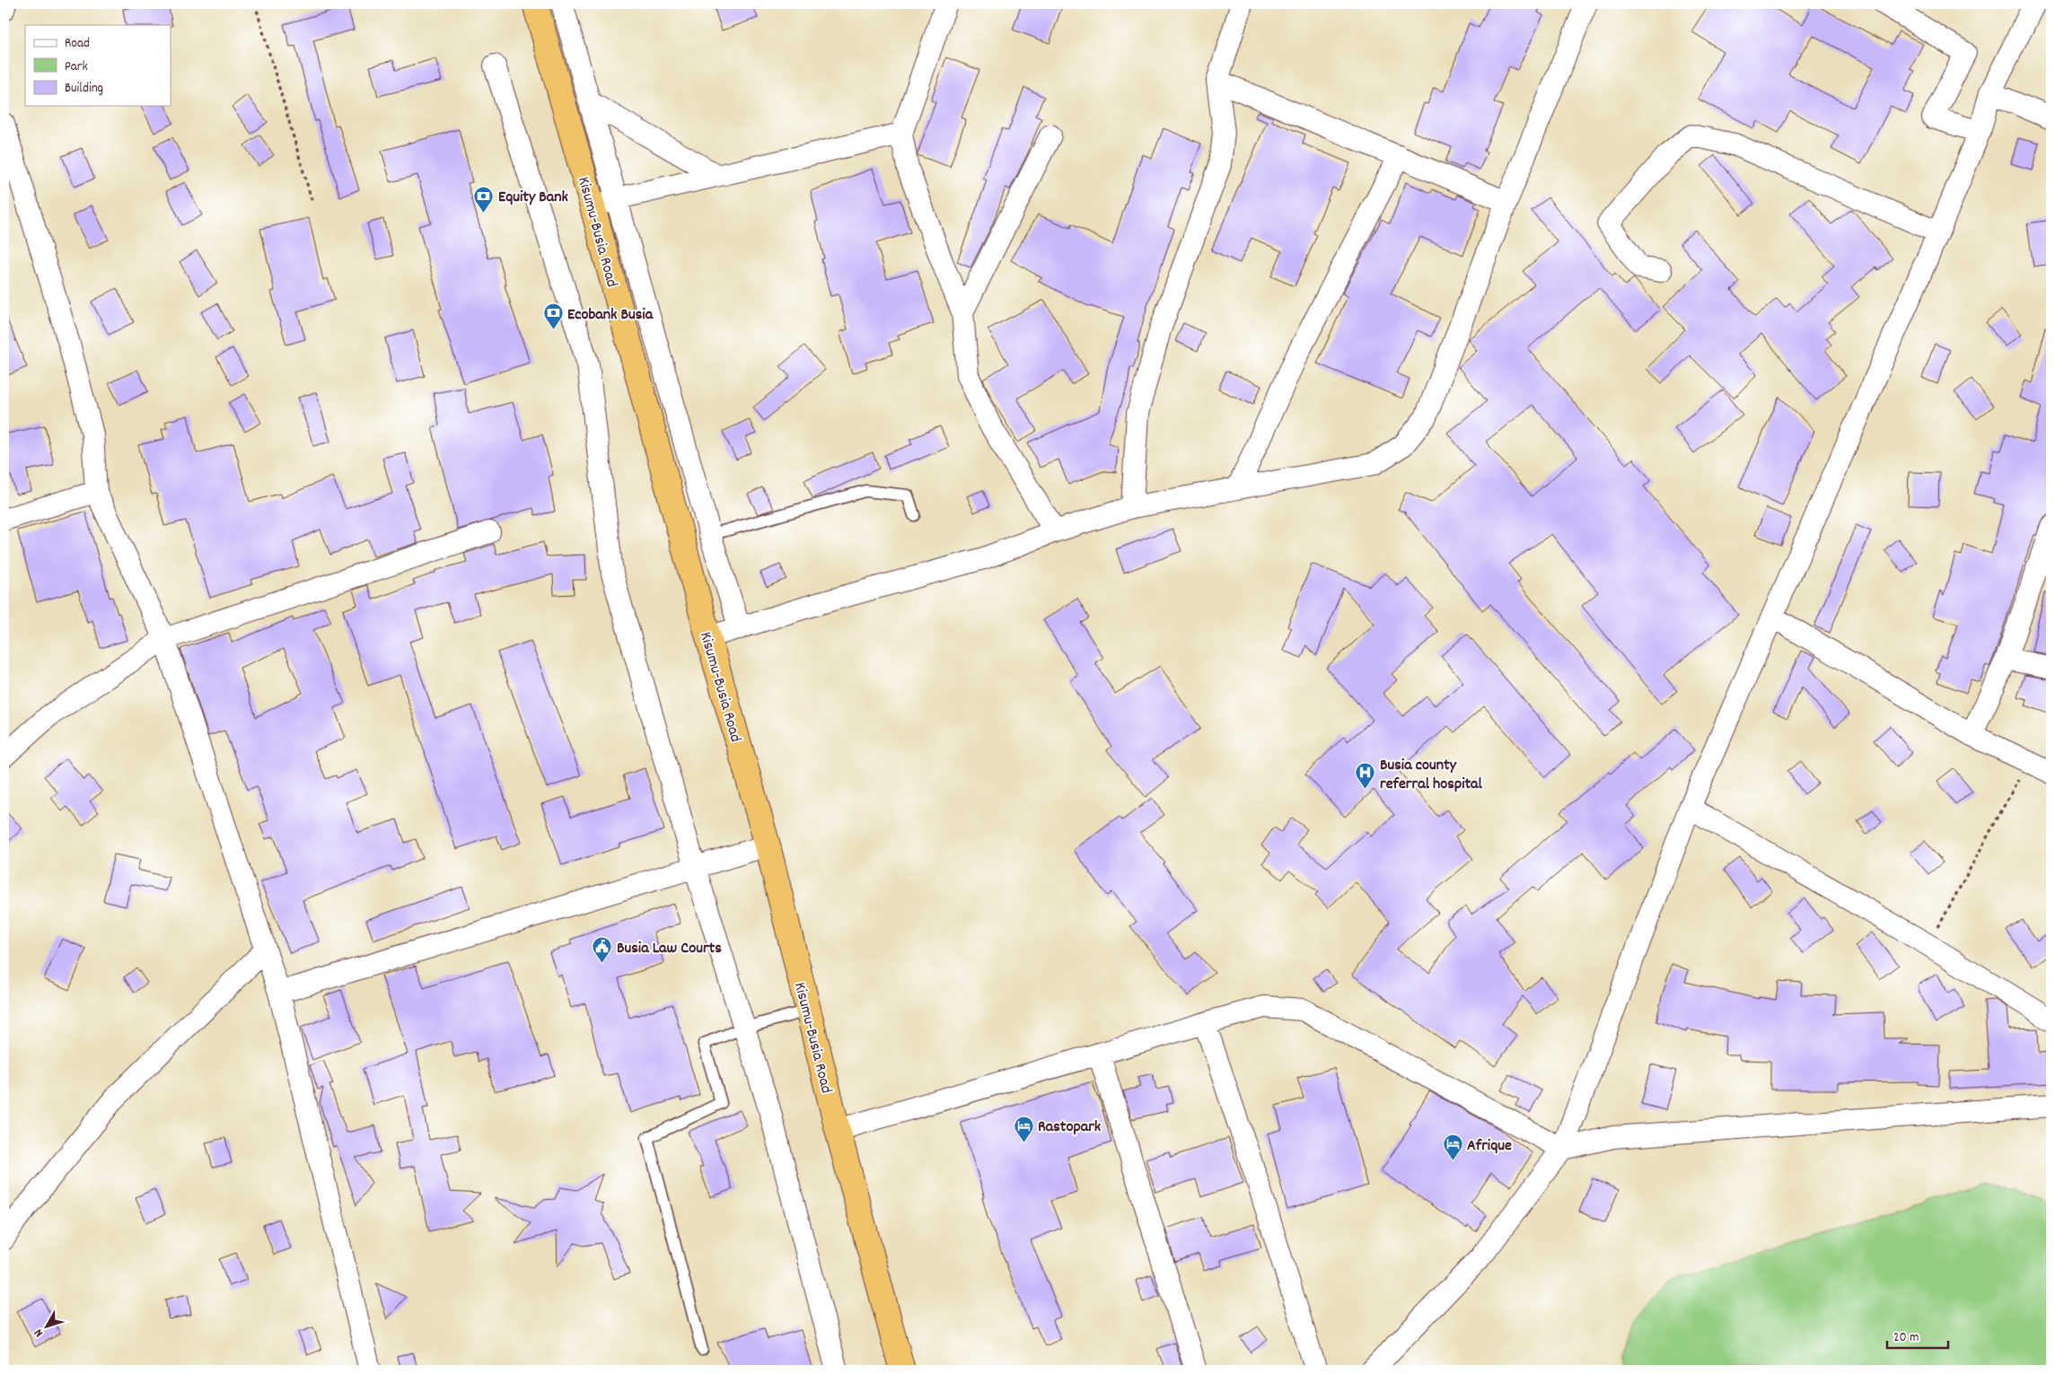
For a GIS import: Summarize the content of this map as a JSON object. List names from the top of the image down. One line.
{"streets":{"highway":["Kisumu-Busia Road"]},"places":{"bank":["Equity Bank","Ecobank Busia"],"hospital":["Busia county referral hospital"],"public building":["Busia Law Courts"],"hotel":["Rastopark","Afrique"]},"legend":["Road","Park","Building"],"scale_bar":"20 m","north":"bottom left"}
